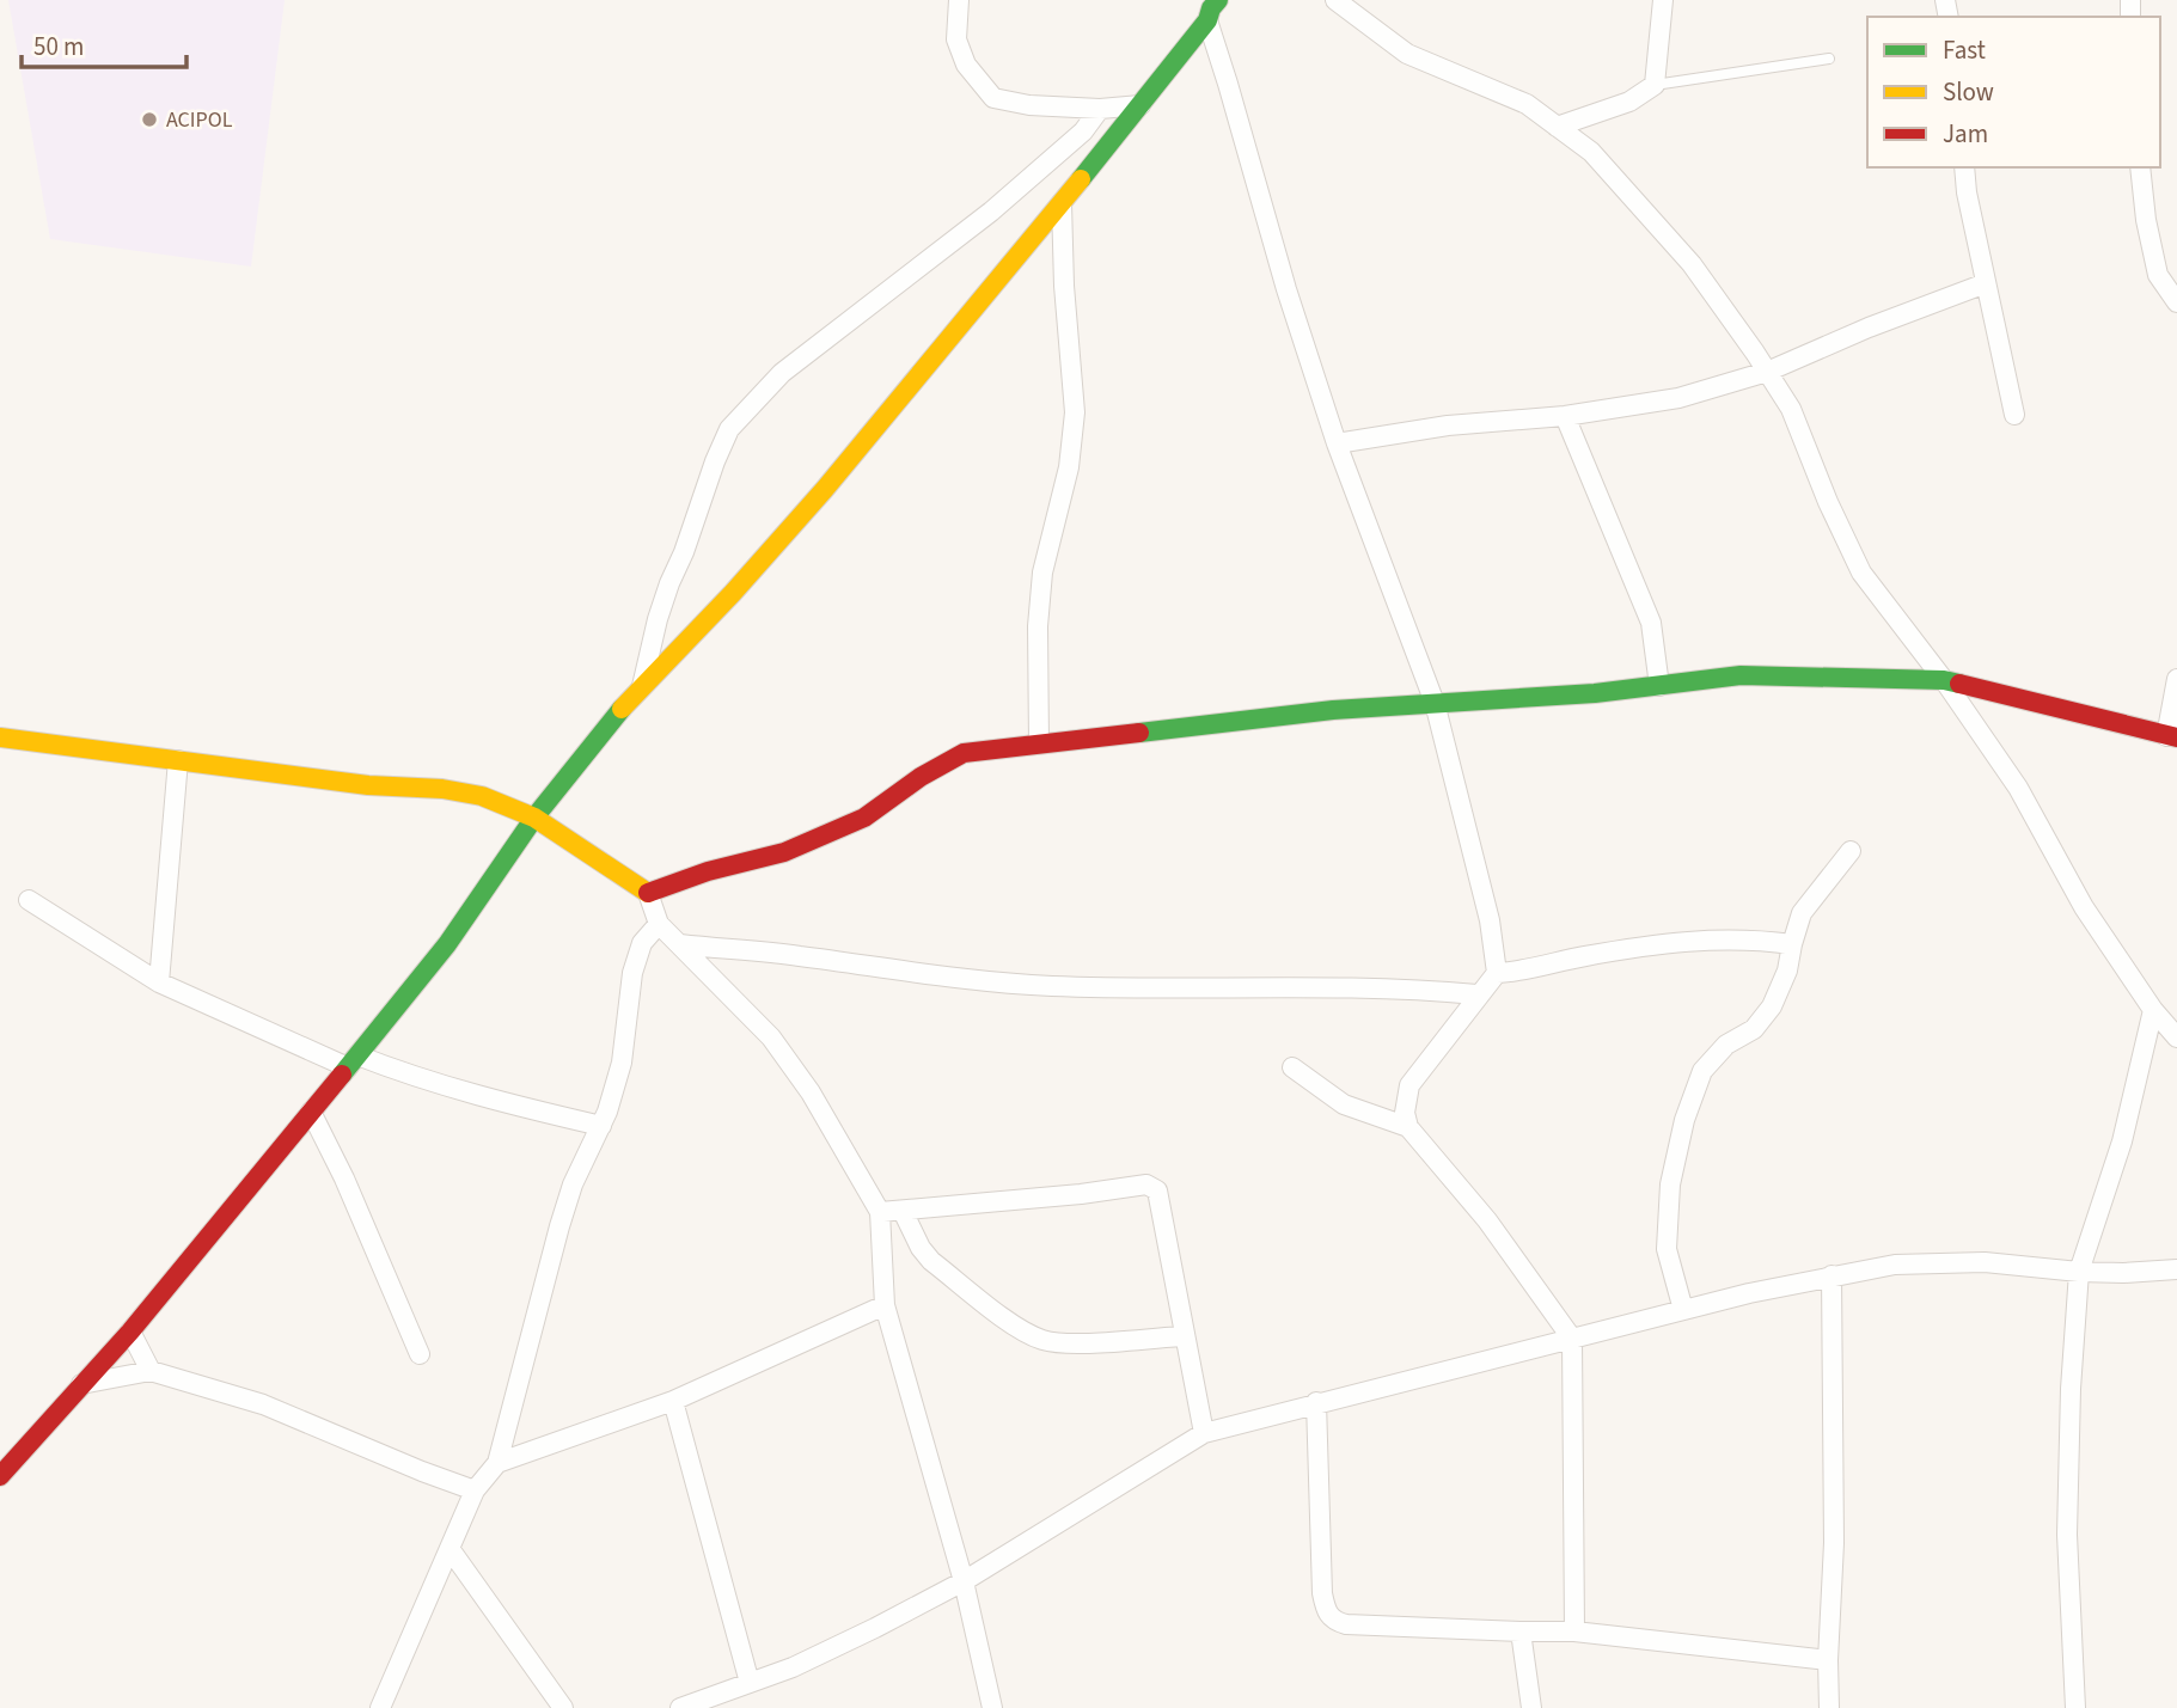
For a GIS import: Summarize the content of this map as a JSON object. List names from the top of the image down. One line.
{"places":["ACIPOL"],"legend":["Fast","Slow","Jam"],"scale_bar":"50 m"}
